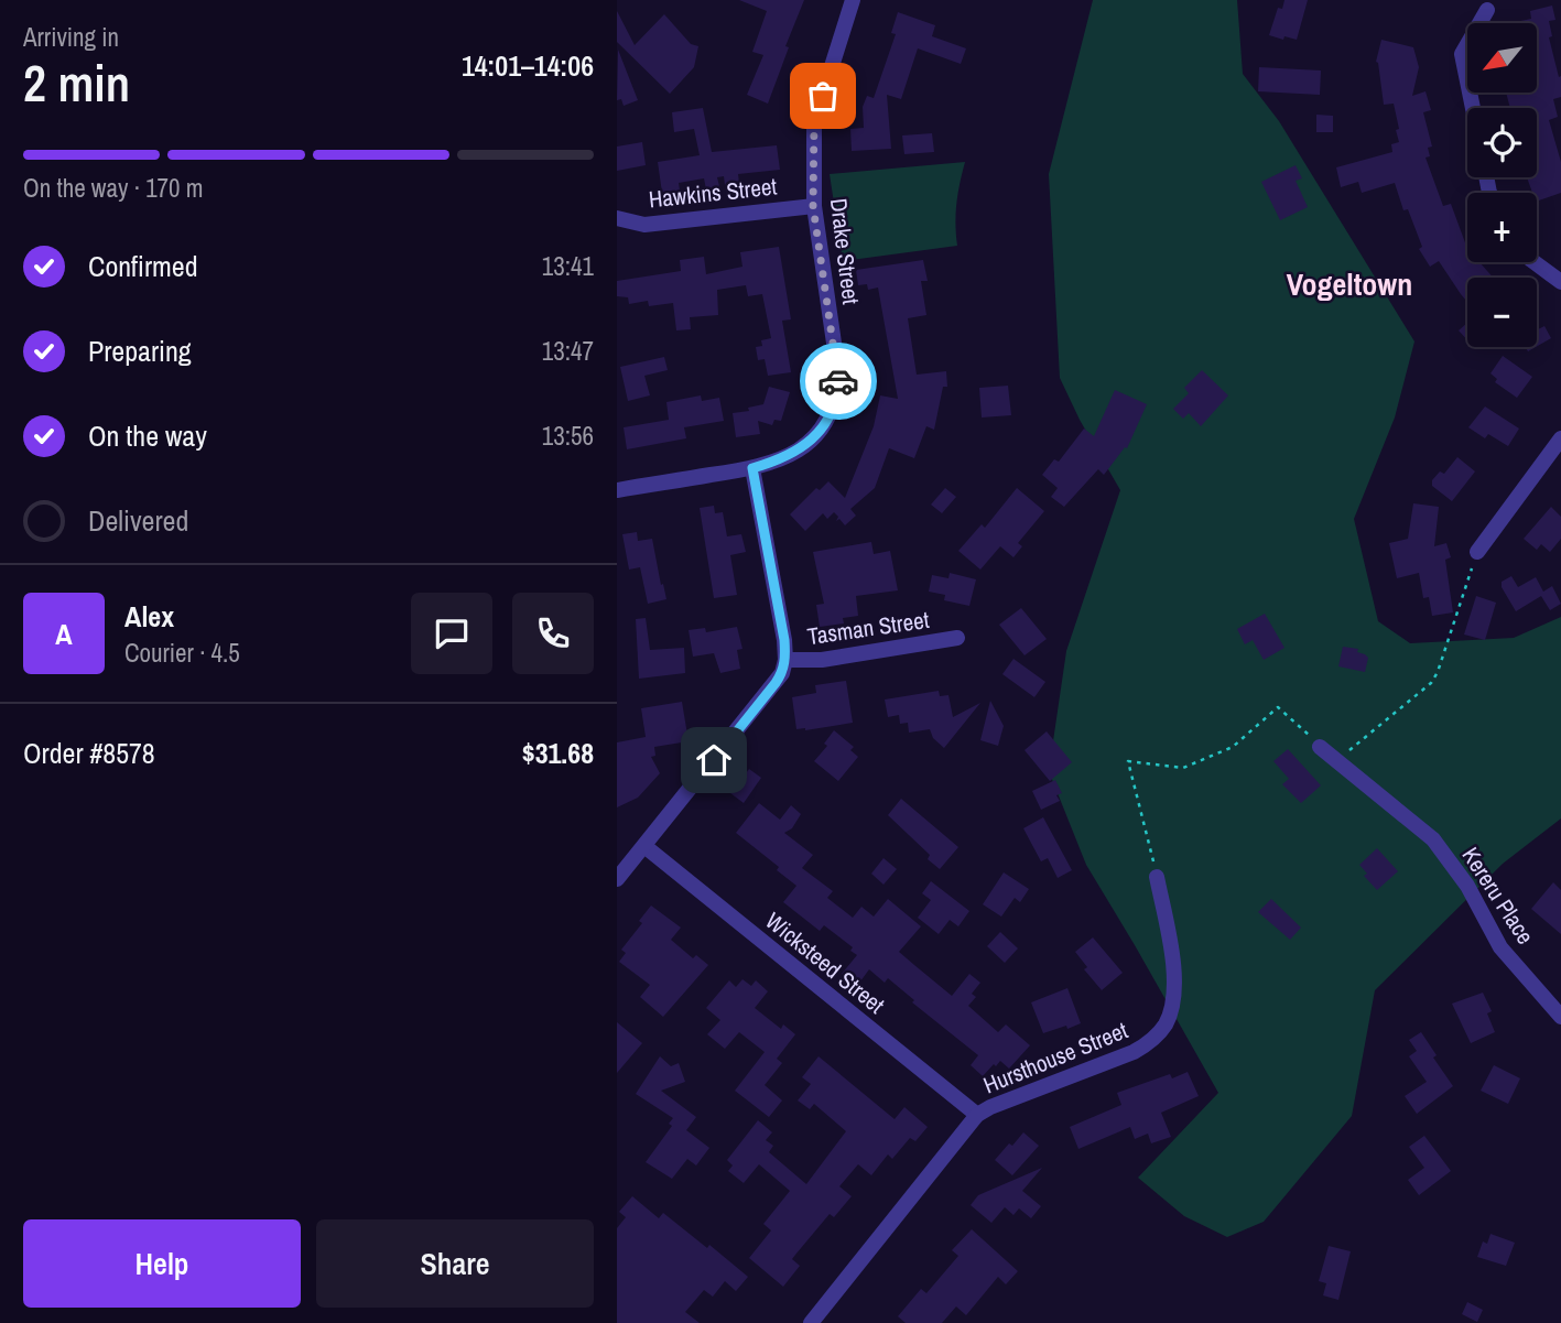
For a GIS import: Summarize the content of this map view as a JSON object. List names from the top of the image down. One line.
{"streets":{"street":["Hawkins Street","Drake Street","Tasman Street","Kereru Place","Wicksteed Street","Hursthouse Street"]},"crossings":[["Hawkins Street","Drake Street"],["Wicksteed Street","Hursthouse Street"]],"districts":["Vogeltown"],"north":"bottom left","page":{"heading":["2 min","Arriving in","14:01–14:06"],"panel":["Alex","Courier · 4.5","Order #8578","$31.68"],"map_buttons":["+","−"],"bar":"On the way · 170 m","list":[["Confirmed","13:41"],["Preparing","13:47"],["On the way","13:56"],"Delivered"],"round":"A","buttons":["Help","Share"]}}
